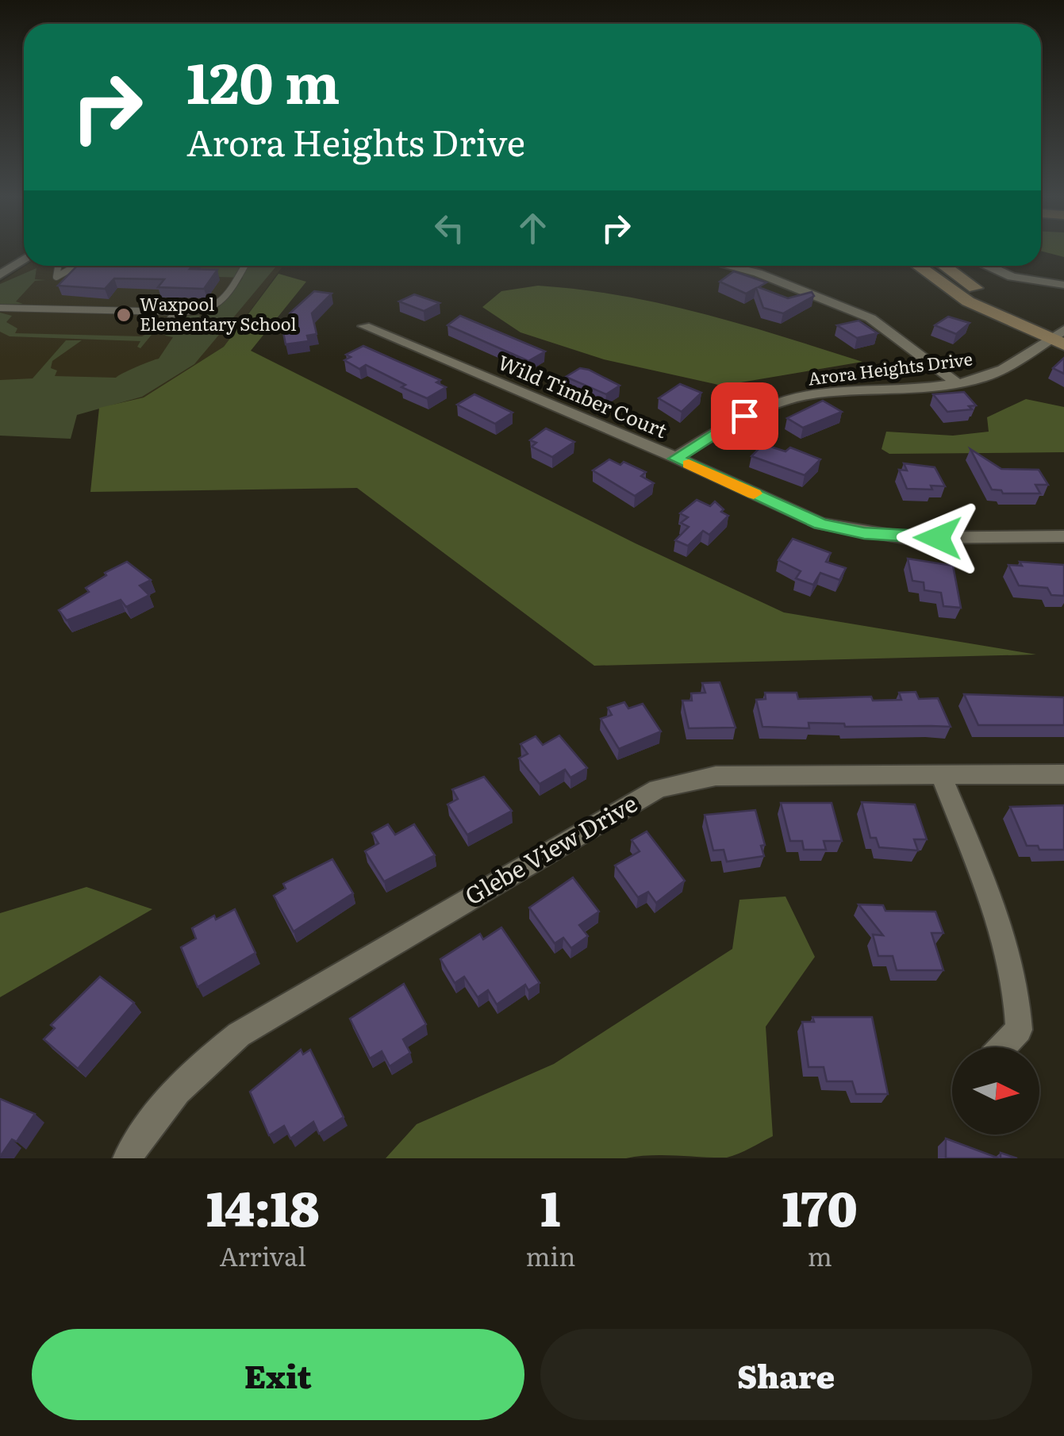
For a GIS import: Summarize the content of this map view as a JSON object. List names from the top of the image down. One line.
{"streets":{"street":["Arora Heights Drive","Wild Timber Court","Glebe View Drive"]},"crossings":[["Arora Heights Drive","Wild Timber Court"]],"places":["Waxpool Elementary School"],"north":"right","page":{"turn":["120 m","Arora Heights Drive"],"eta":["14:18","Arrival","1","min","170","m"],"buttons":["Exit","Share"]}}
